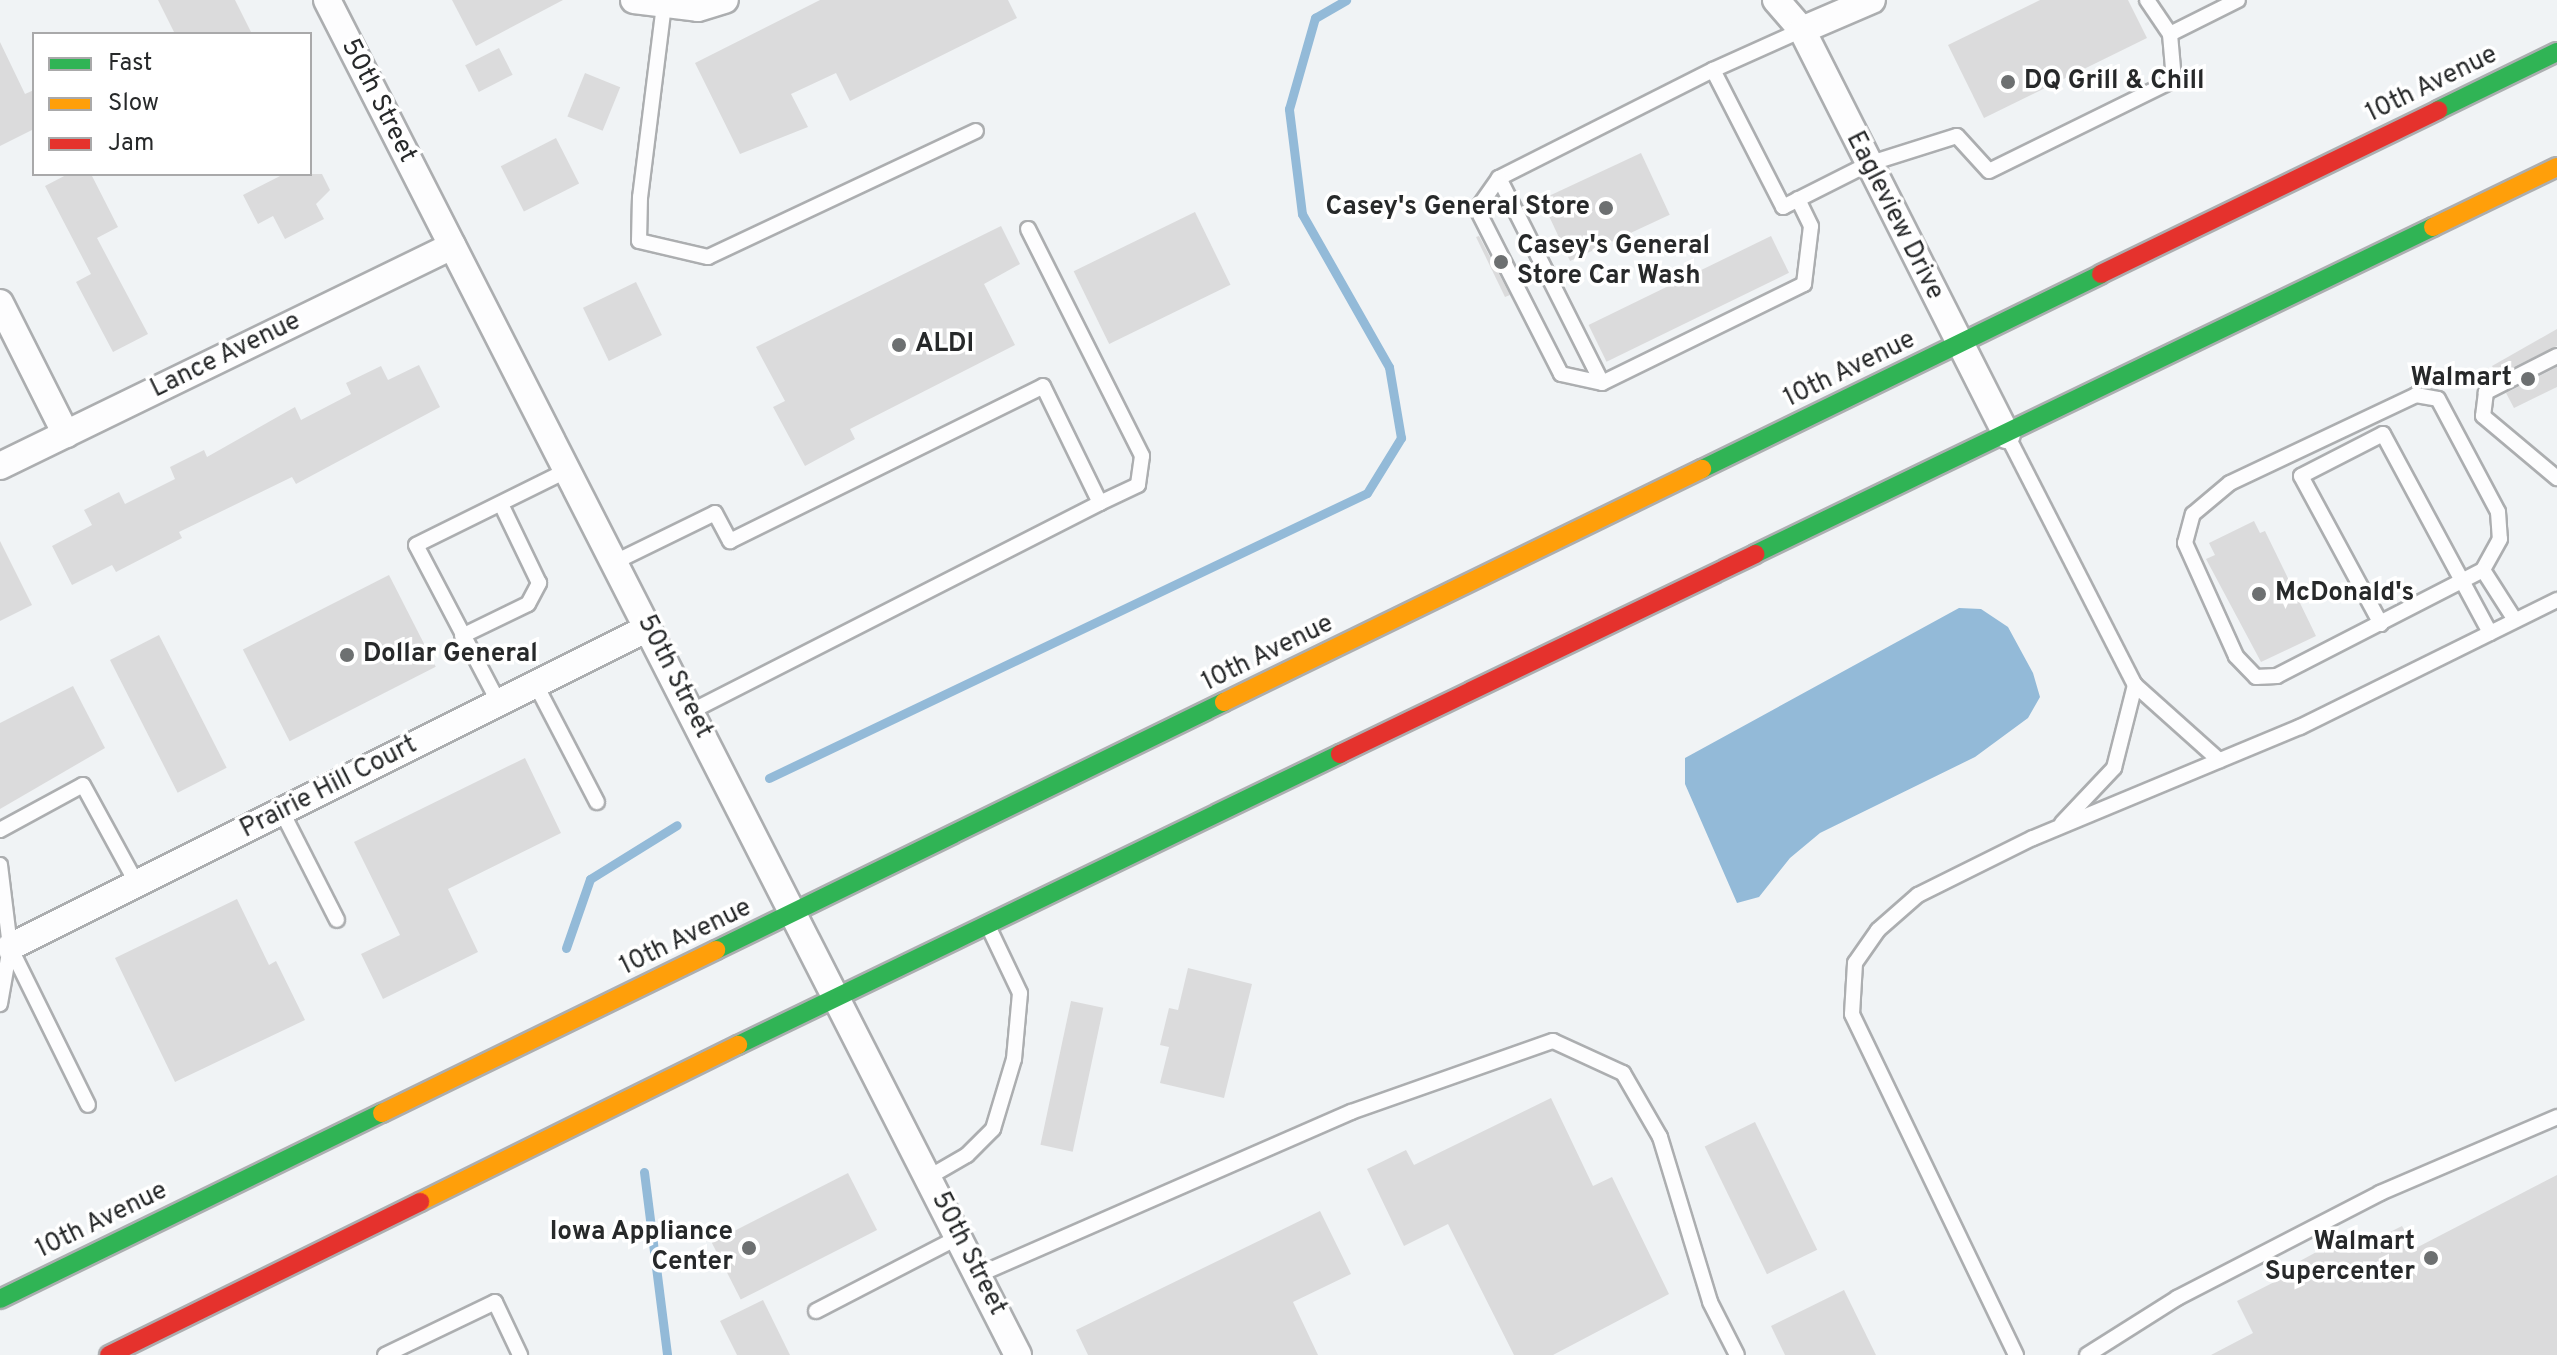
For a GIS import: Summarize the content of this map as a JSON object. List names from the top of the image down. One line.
{"streets":{"main road":["10th Avenue"],"street":["50th Street","Eagleview Drive","Lance Avenue","Prairie Hill Court"]},"crossings":[["10th Avenue","50th Street"],["10th Avenue","Eagleview Drive"],["50th Street","Lance Avenue"],["50th Street","Prairie Hill Court"]],"places":["DQ Grill & Chill","Casey's General Store","Casey's General Store Car Wash","ALDI","Walmart","McDonald's","Dollar General","Iowa Appliance Center","Walmart Supercenter"],"legend":["Fast","Slow","Jam"]}
